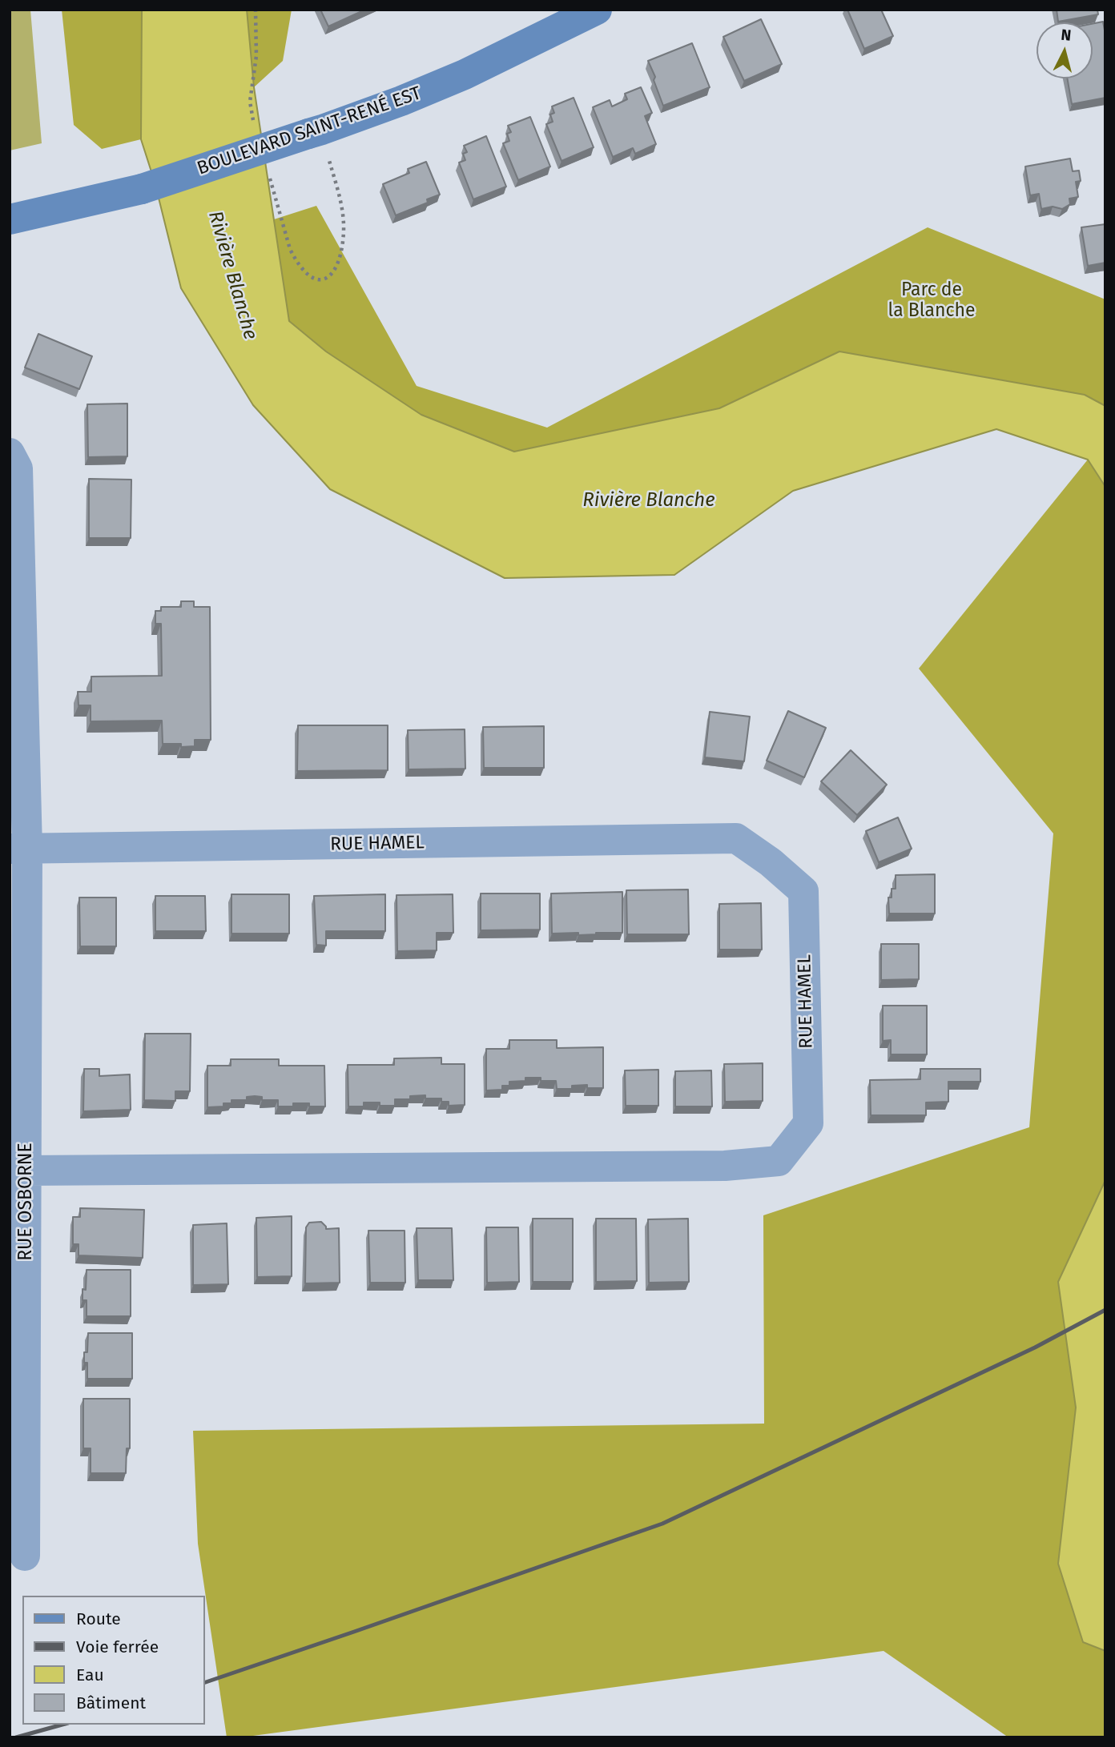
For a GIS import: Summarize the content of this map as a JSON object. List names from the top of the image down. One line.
{"streets":{"street":["BOULEVARD SAINT-RENÉ EST","RUE HAMEL","RUE OSBORNE"]},"crossings":[["RUE HAMEL","RUE OSBORNE"]],"water":["Rivière Blanche"],"parks":["Parc de la Blanche"],"legend":["Route","Voie ferrée","Eau","Bâtiment"],"north":"top"}
